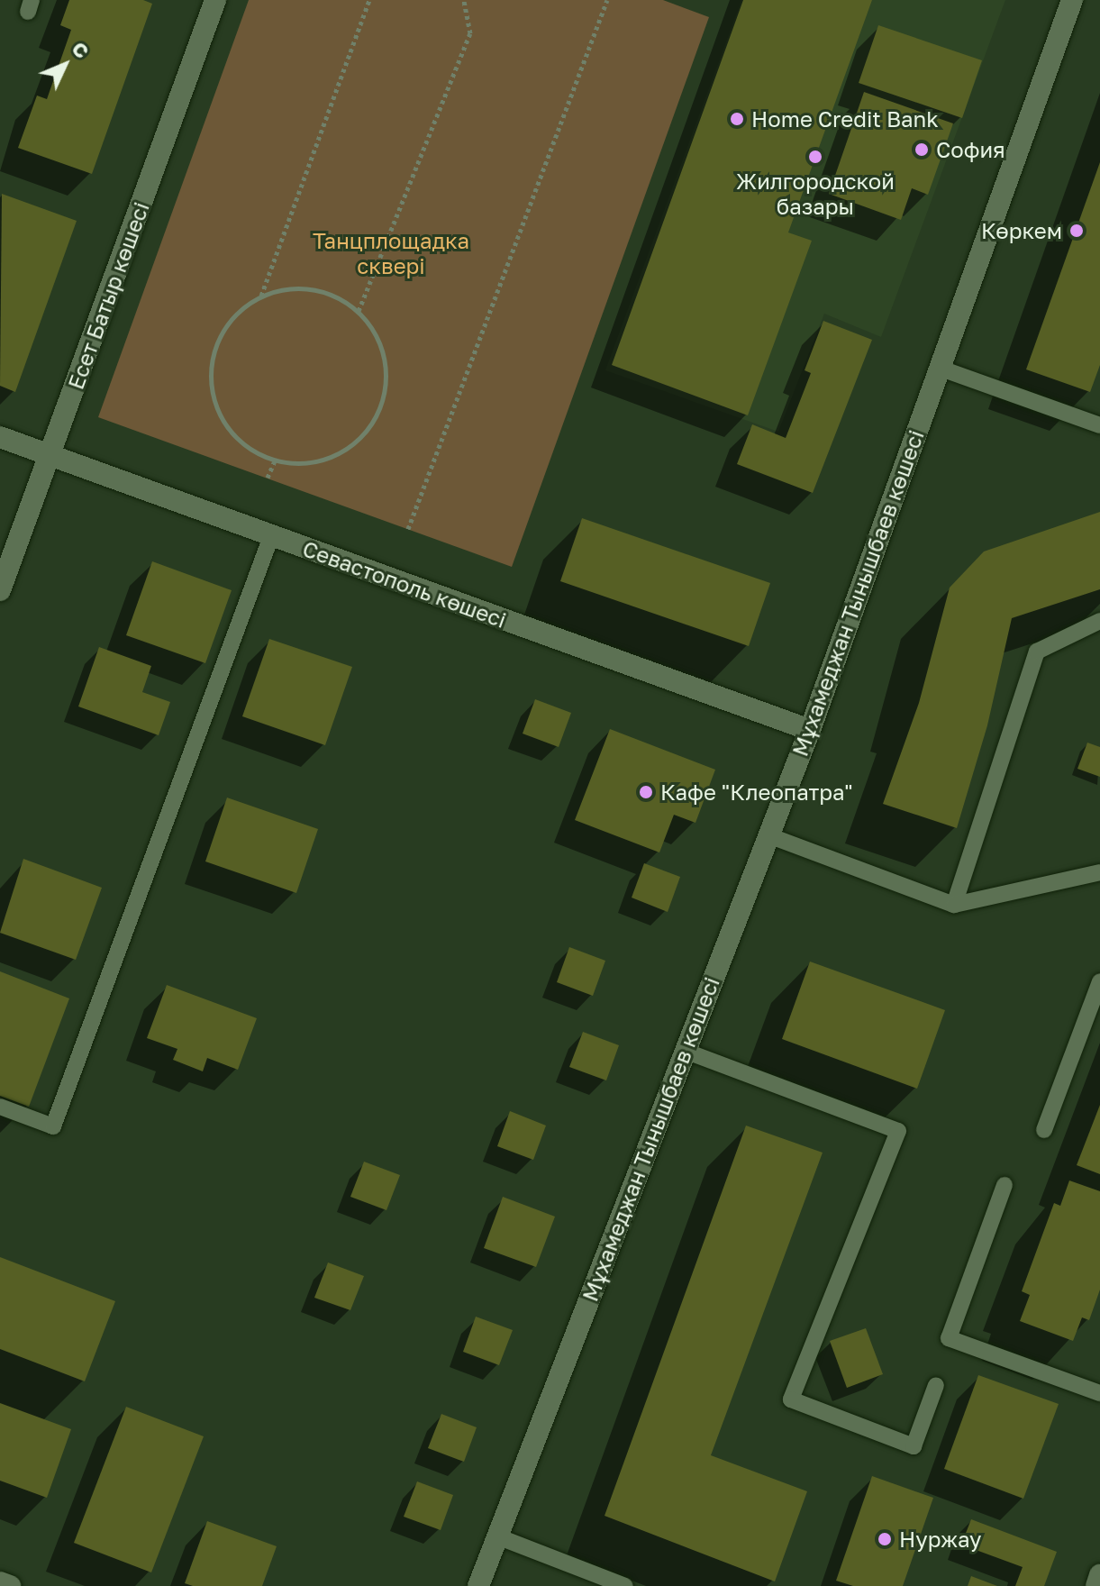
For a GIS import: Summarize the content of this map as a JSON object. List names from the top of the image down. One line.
{"streets":{"street":["Есет Батыр көшесі","Севастополь көшесі","Мұхамеджан Тынышбаев көшесі"]},"crossings":[["Есет Батыр көшесі","Севастополь көшесі"],["Севастополь көшесі","Мұхамеджан Тынышбаев көшесі"]],"parks":["Танцплощадка сквері"],"places":["Home Credit Bank","София","Жилгородской базары","Көркем","Кафе \"Клеопатра\"","Нуржау"],"north":"top right"}
